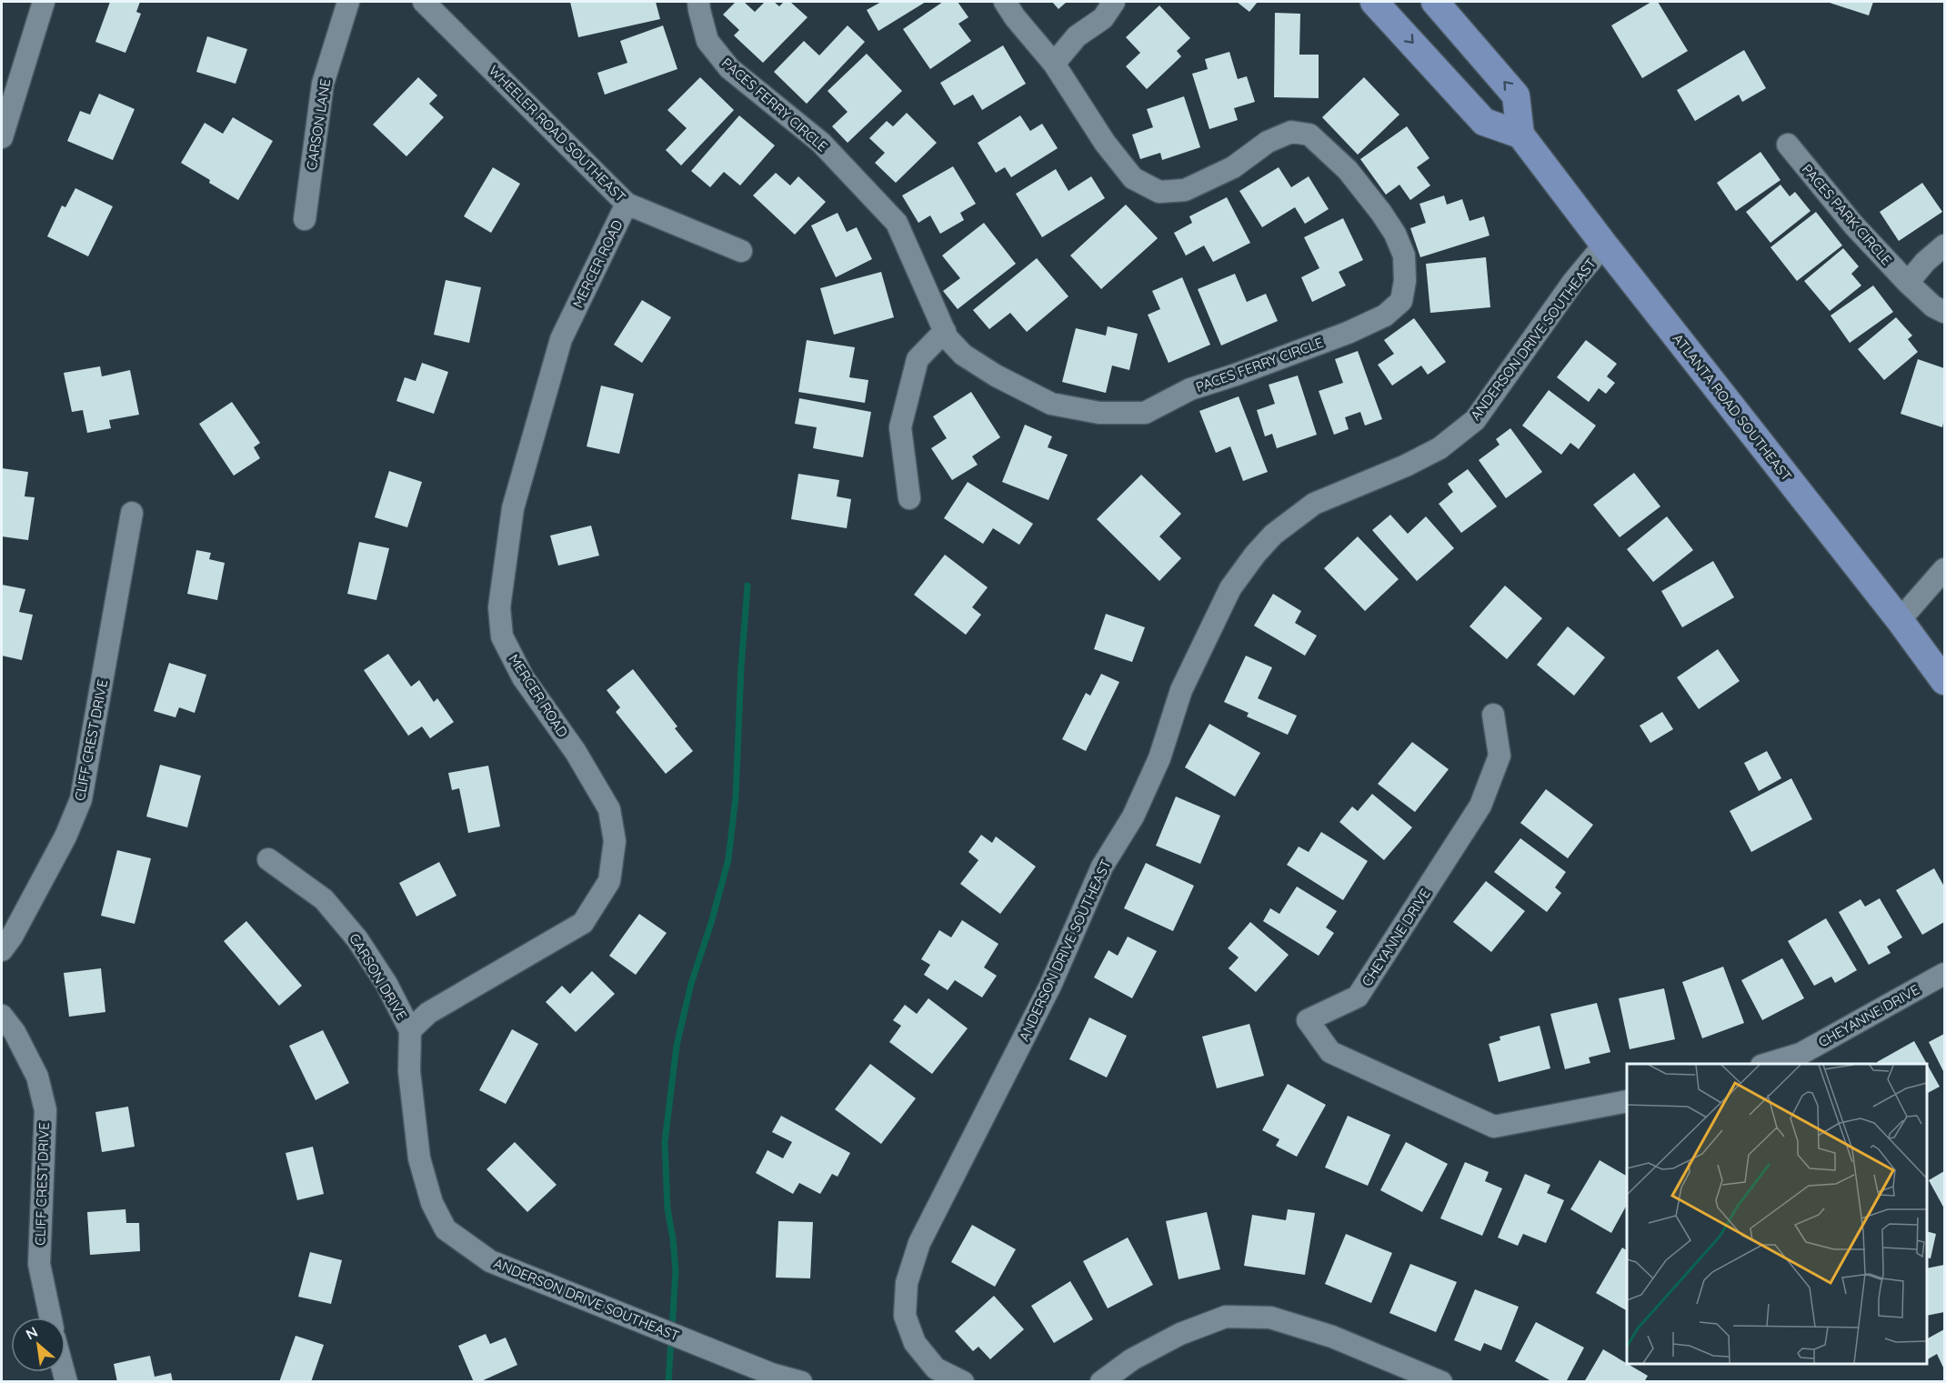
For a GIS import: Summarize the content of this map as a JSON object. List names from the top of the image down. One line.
{"streets":{"main road":["ATLANTA ROAD SOUTHEAST"],"street":["PACES FERRY CIRCLE","CARSON LANE","WHEELER ROAD SOUTHEAST","PACES PARK CIRCLE","MERCER ROAD","ANDERSON DRIVE SOUTHEAST","CLIFF CREST DRIVE","CHEYANNE DRIVE","CARSON DRIVE"]},"crossings":[["WHEELER ROAD SOUTHEAST","MERCER ROAD"],["MERCER ROAD","CARSON DRIVE"],["ANDERSON DRIVE SOUTHEAST","ATLANTA ROAD SOUTHEAST"],["ANDERSON DRIVE SOUTHEAST","CARSON DRIVE"]],"north":"top left"}
